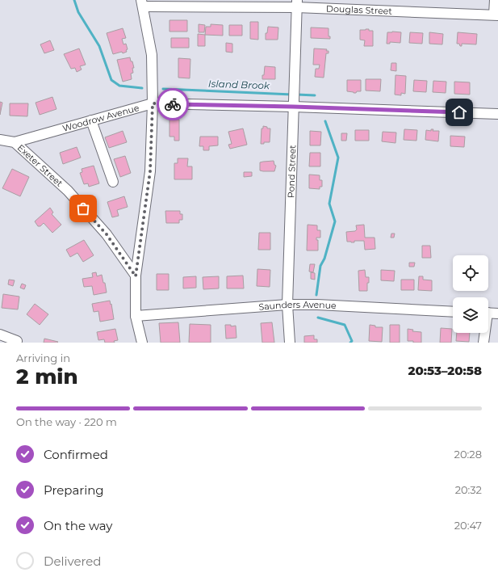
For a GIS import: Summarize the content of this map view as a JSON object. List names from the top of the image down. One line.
{"streets":{"street":["Douglas Street","Woodrow Avenue","Exeter Street","Pond Street","Saunders Avenue"]},"crossings":[["Douglas Street","Pond Street"],["Woodrow Avenue","Exeter Street"],["Woodrow Avenue","Pond Street"],["Pond Street","Saunders Avenue"]],"water":["Island Brook"],"page":{"heading":["2 min","Arriving in","20:53–20:58"],"bar":"On the way · 220 m","list":[["Confirmed","20:28"],["Preparing","20:32"],["On the way","20:47"],"Delivered"]}}
